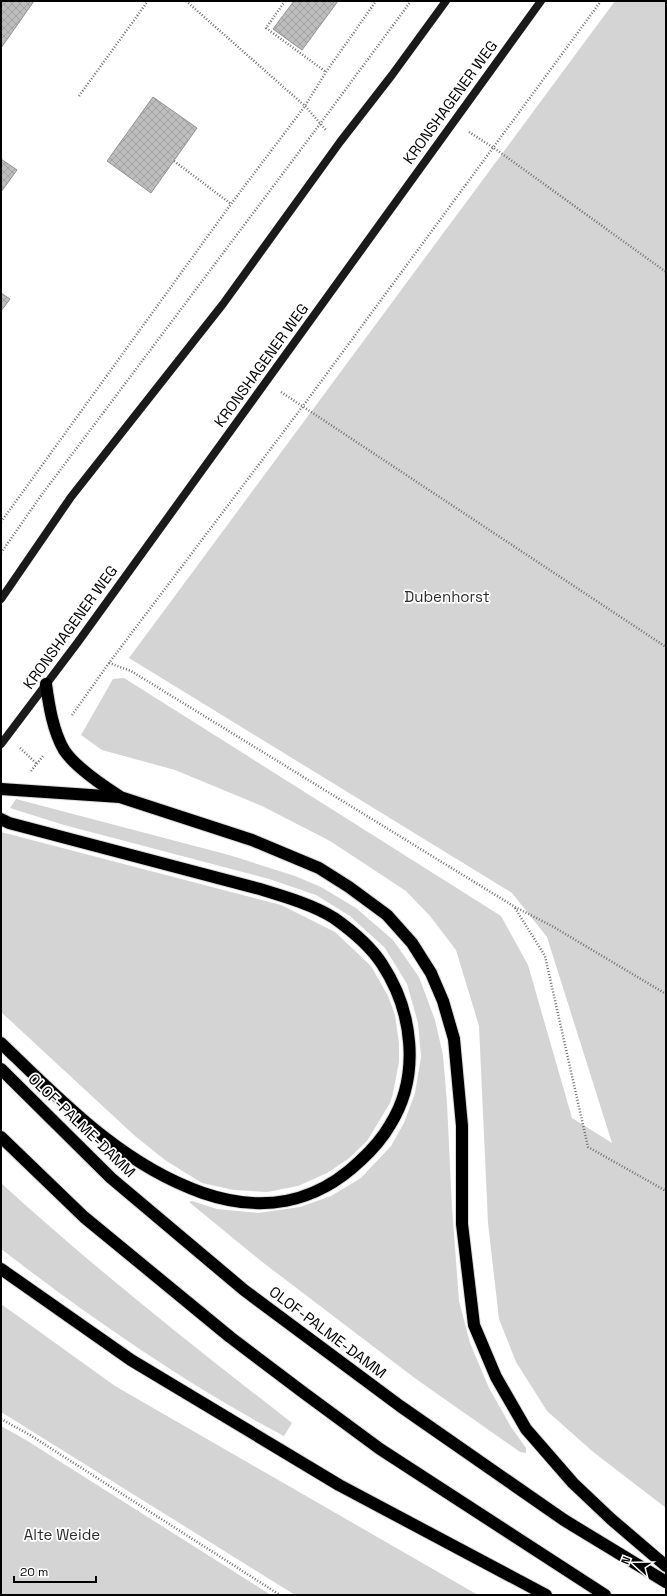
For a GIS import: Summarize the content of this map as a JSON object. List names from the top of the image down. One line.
{"streets":{"highway":["OLOF-PALME-DAMM"],"main road":["KRONSHAGENER WEG"]},"parks":["Dubenhorst","Alte Weide"],"scale_bar":"20 m","north":"left"}
